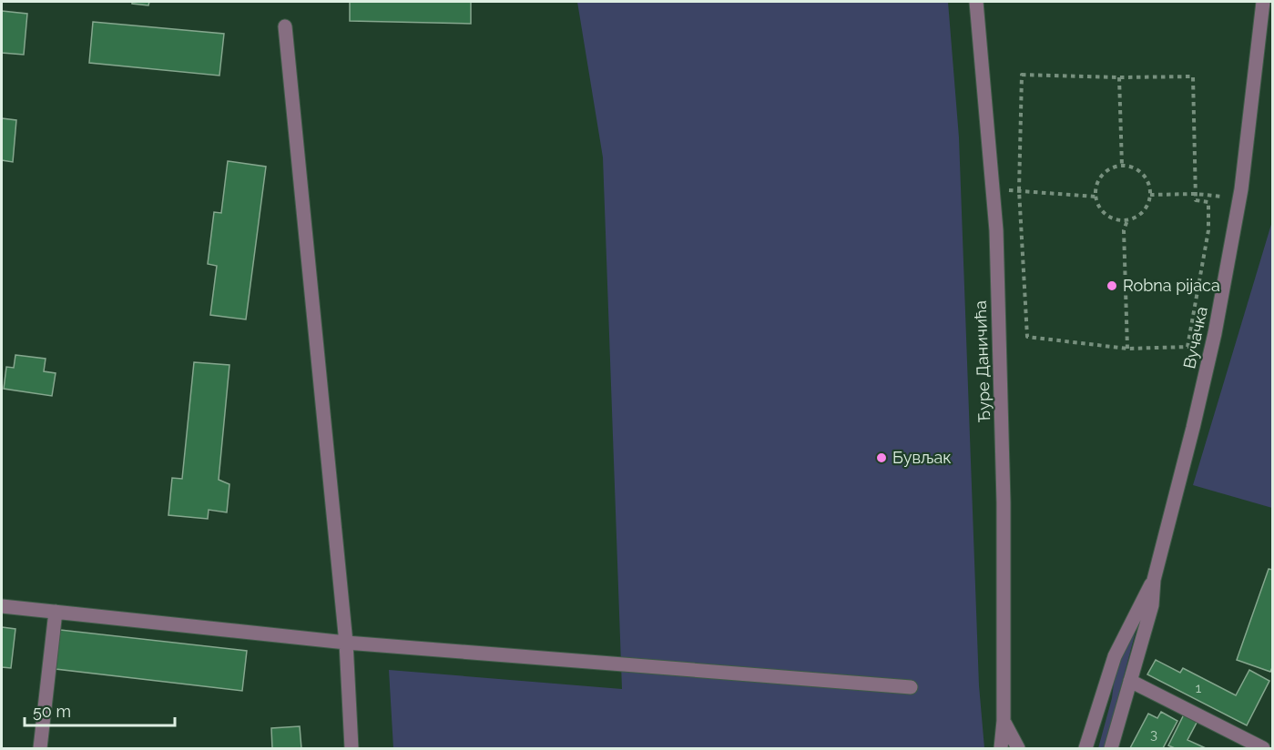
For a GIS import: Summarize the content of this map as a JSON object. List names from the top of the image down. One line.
{"streets":{"street":["Вучачка","Ђуре Даничића"]},"places":["Robna pijaca","Бувљак"],"house_numbers":["1","3"],"scale_bar":"50 m"}
